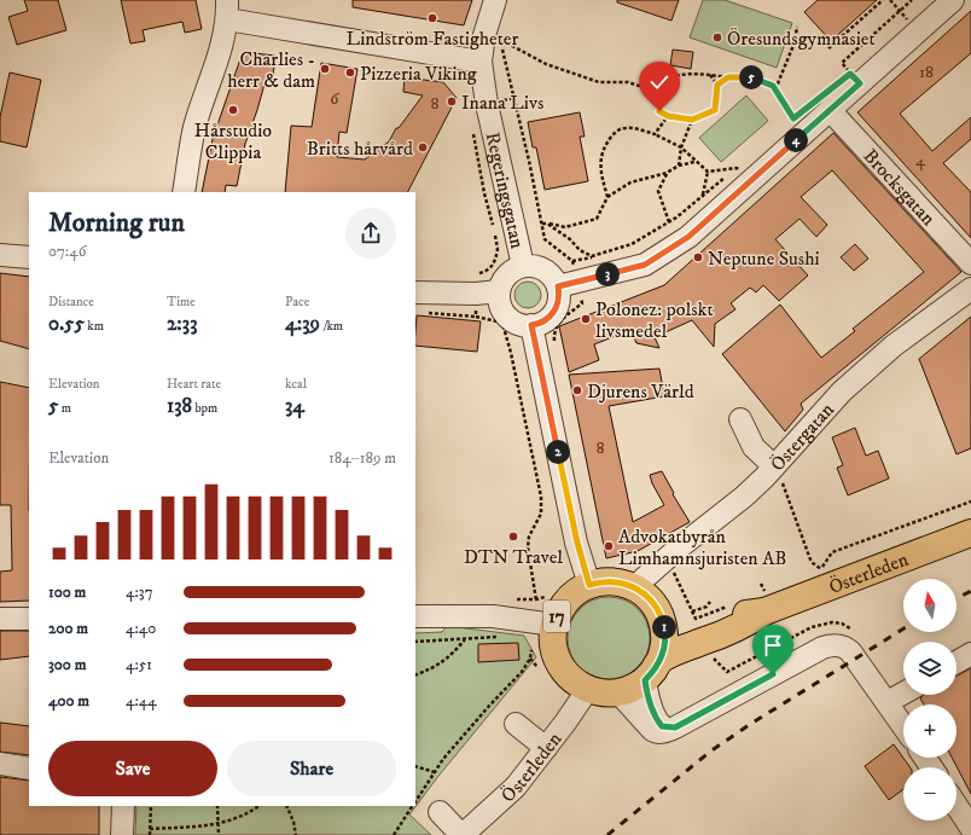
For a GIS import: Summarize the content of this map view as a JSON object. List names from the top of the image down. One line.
{"streets":{"main road":["Österleden","17"],"street":["Brocksgatan","Regeringsgatan","Östergatan"]},"crossings":[["Östergatan","Österleden"],["Östergatan","17"],["Österleden","17"]],"places":["Lindström Fastigheter","Öresundsgymnasiet","Charlies - herr & dam","Pizzeria Viking","Inana Livs","Hårstudio Clippia","Britts hårvård","Neptune Sushi","Polonez: polskt livsmedel","Djurens Värld","DTN Travel","Advokatbyrån Limhamnsjuristen AB"],"house_numbers":["18","6","8","4","8"],"north":"top","page":{"pins":["5","4","3","2","1"],"heading":["Morning run","07:46"],"stats":[["Distance","0.55 km"],["Time","2:33"],["Pace","4:39 /km"],["Elevation","5 m"],["Heart rate","138 bpm"],["kcal","34"]],"chart":["Elevation","184–189 m"],"list":[{"name":"100 m","note":"4:37"},{"name":"200 m","note":"4:40"},{"name":"300 m","note":"4:51"},{"name":"400 m","note":"4:44"}],"map_buttons":["+","−"],"buttons":["Save","Share"]}}
